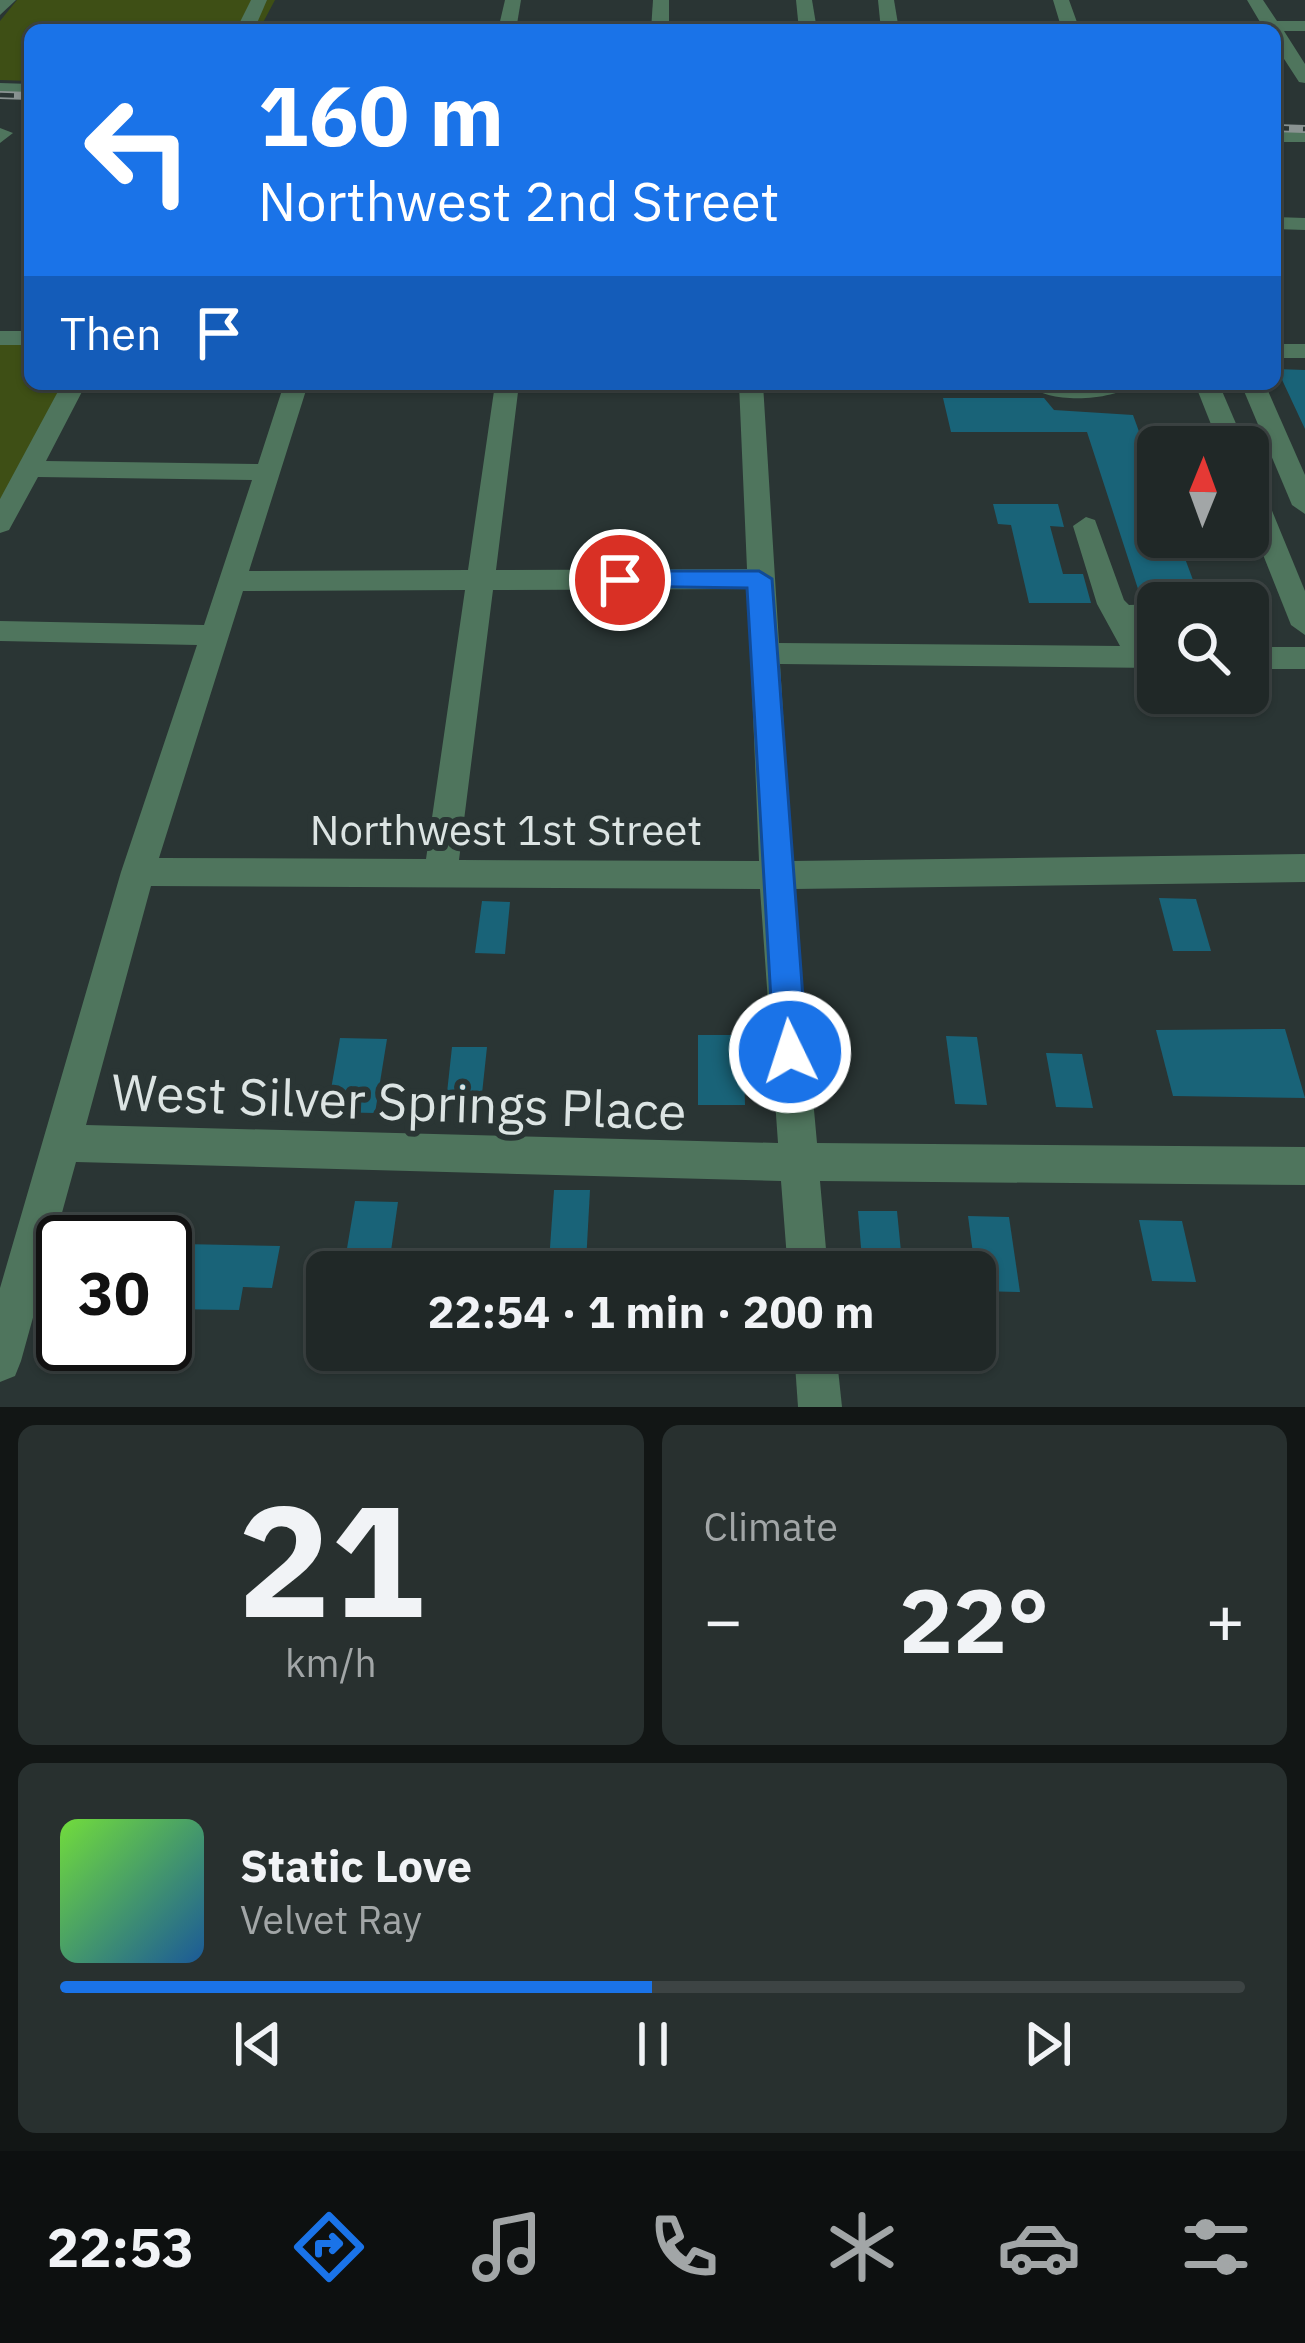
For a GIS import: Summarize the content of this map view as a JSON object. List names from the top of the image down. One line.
{"streets":{"street":["Northwest 1st Street","West Silver Springs Place"]},"north":"top","page":{"turn":["160 m","Northwest 2nd Street"],"then":"Then","limit":"30","trip":"22:54 · 1 min · 200 m","tile":[["21","km/h"],"Climate"],"heat":["−","22°","+"],"song":["Static Love","Velvet Ray"],"tabs":"22:53"}}
